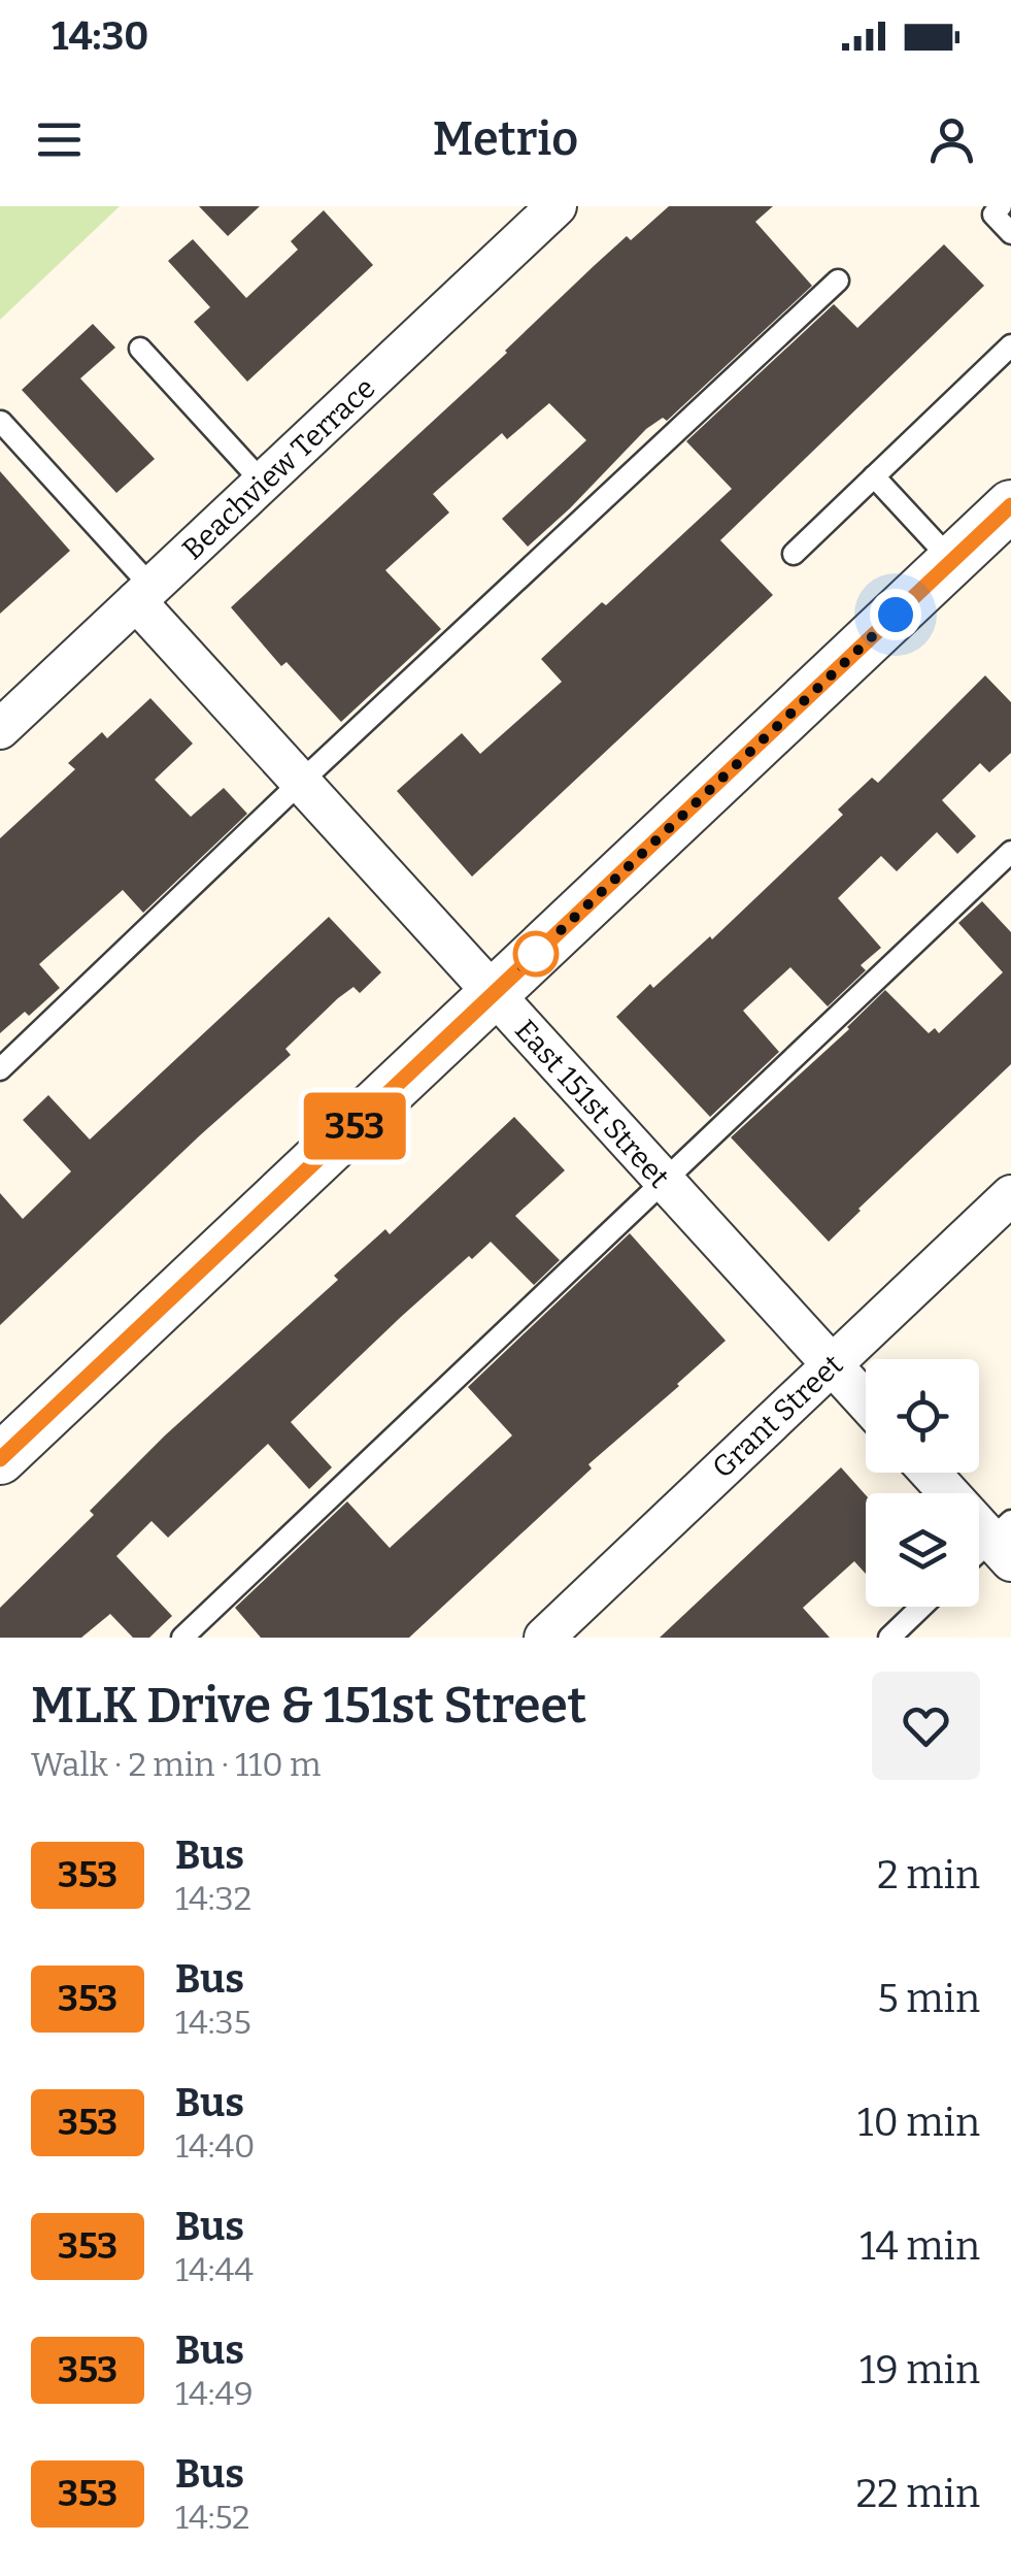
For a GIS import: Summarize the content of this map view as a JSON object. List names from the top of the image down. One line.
{"streets":{"street":["Beachview Terrace","East 151st Street","Grant Street"]},"crossings":[["Beachview Terrace","East 151st Street"],["East 151st Street","Grant Street"]],"lines":["bus line 353"],"page":{"status":"14:30","header":"Metrio","on_map":"353","heading":["MLK Drive & 151st Street","Walk · 2 min · 110 m"],"list":[{"mark":"353","name":"Bus","note":"14:32","value":"2 min"},{"mark":"353","name":"Bus","note":"14:35","value":"5 min"},{"mark":"353","name":"Bus","note":"14:40","value":"10 min"},{"mark":"353","name":"Bus","note":"14:44","value":"14 min"},{"mark":"353","name":"Bus","note":"14:49","value":"19 min"},{"mark":"353","name":"Bus","note":"14:52","value":"22 min"}]}}
